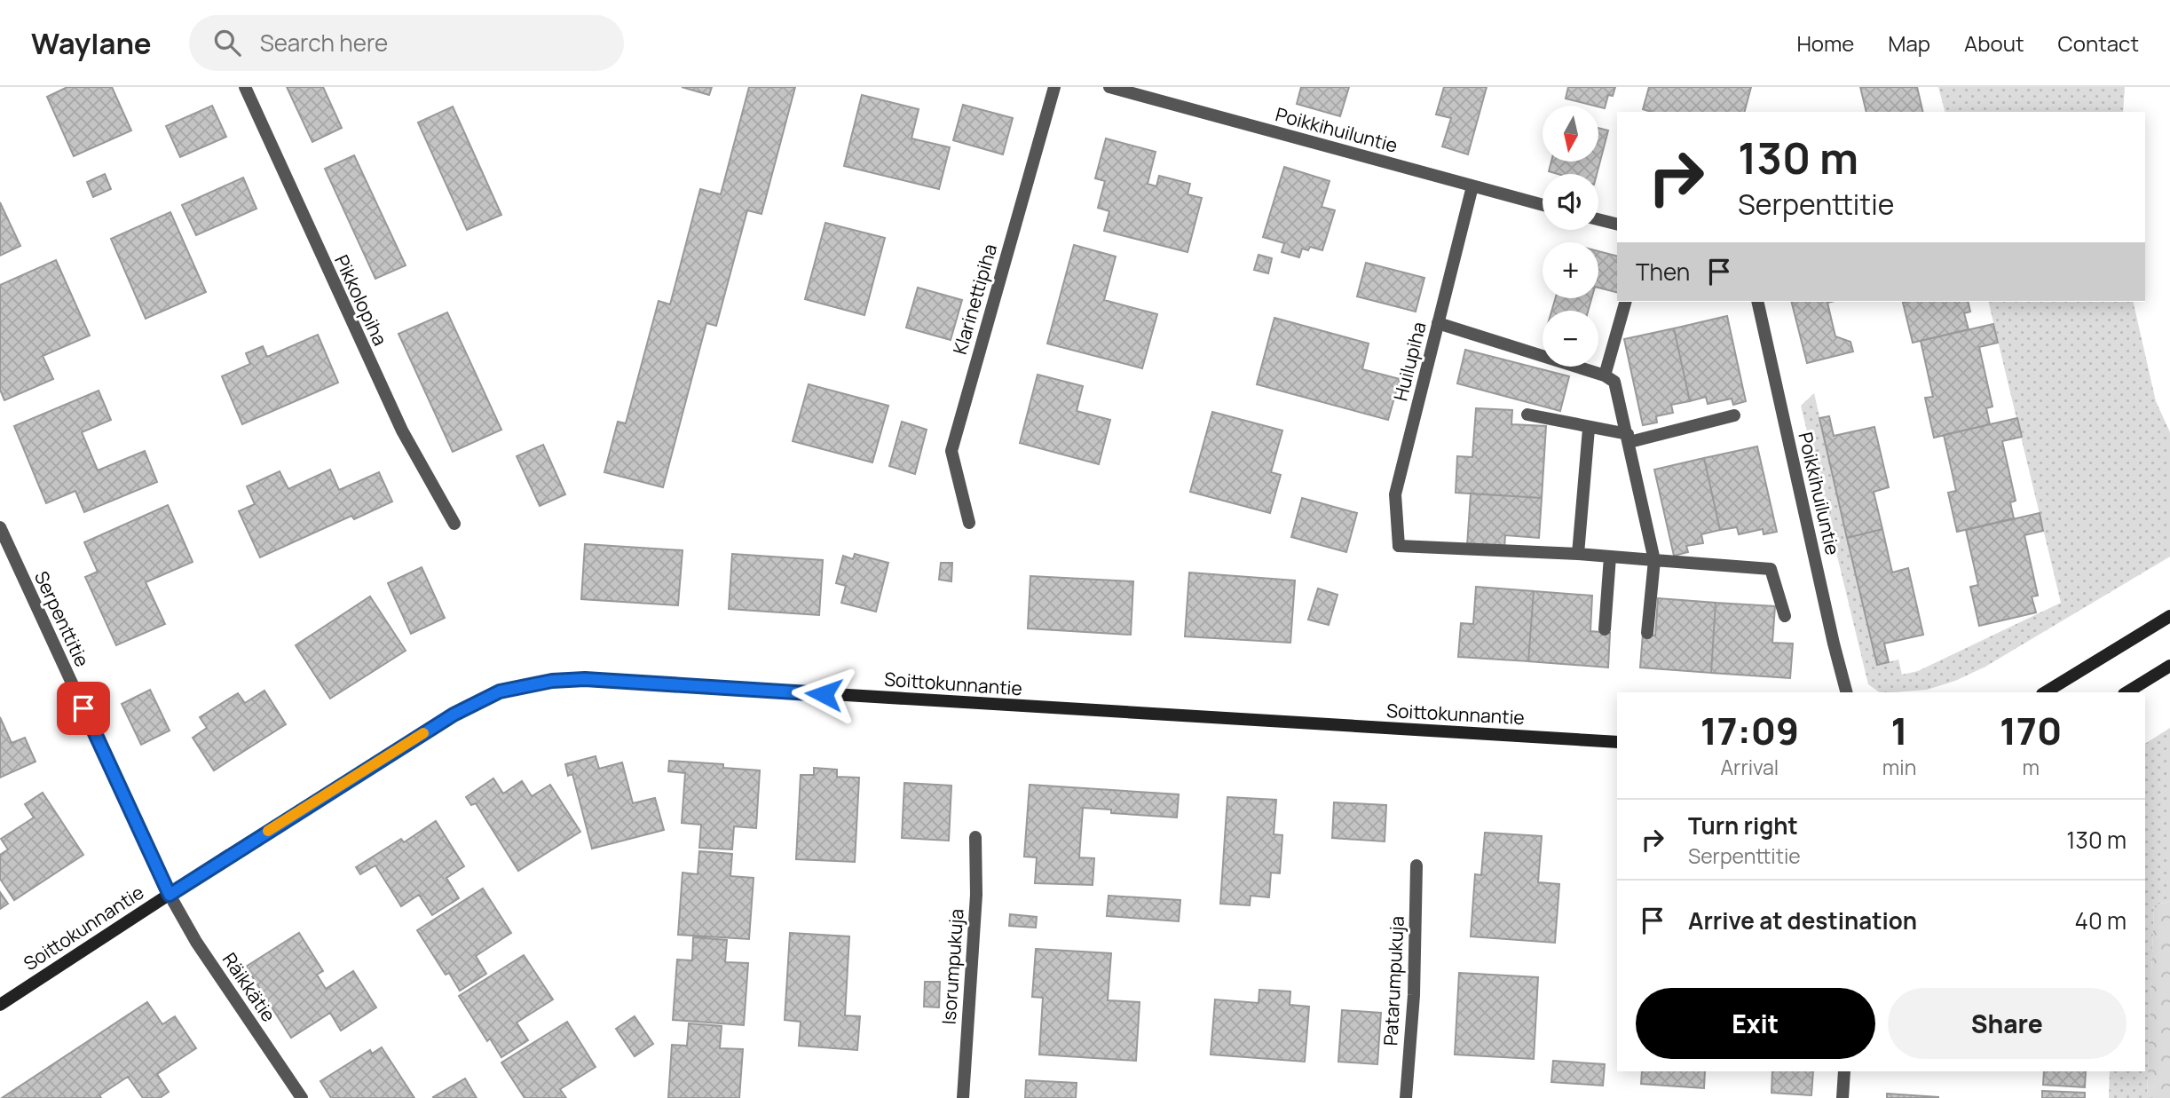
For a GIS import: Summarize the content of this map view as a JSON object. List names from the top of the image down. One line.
{"streets":{"street":["Poikkihuiluntie","Klarinettipiha","Pikkolopiha","Huilupiha","Serpenttitie","Soittokunnantie","Isorumpukuja","Patarumpukuja","Räikkätie"]},"crossings":[["Poikkihuiluntie","Huilupiha"],["Serpenttitie","Soittokunnantie"],["Serpenttitie","Räikkätie"],["Soittokunnantie","Räikkätie"]],"north":"bottom","page":{"header":"Waylane","search":"Search here","nav":["Home","Map","About","Contact"],"map_buttons":["+","−"],"turn":["130 m","Serpenttitie"],"then":"Then","eta":["17:09","Arrival","1","min","170","m"],"list":[{"name":"Turn right","note":"Serpenttitie","value":"130 m"},{"name":"Arrive at destination","value":"40 m"}],"buttons":["Exit","Share"]}}
